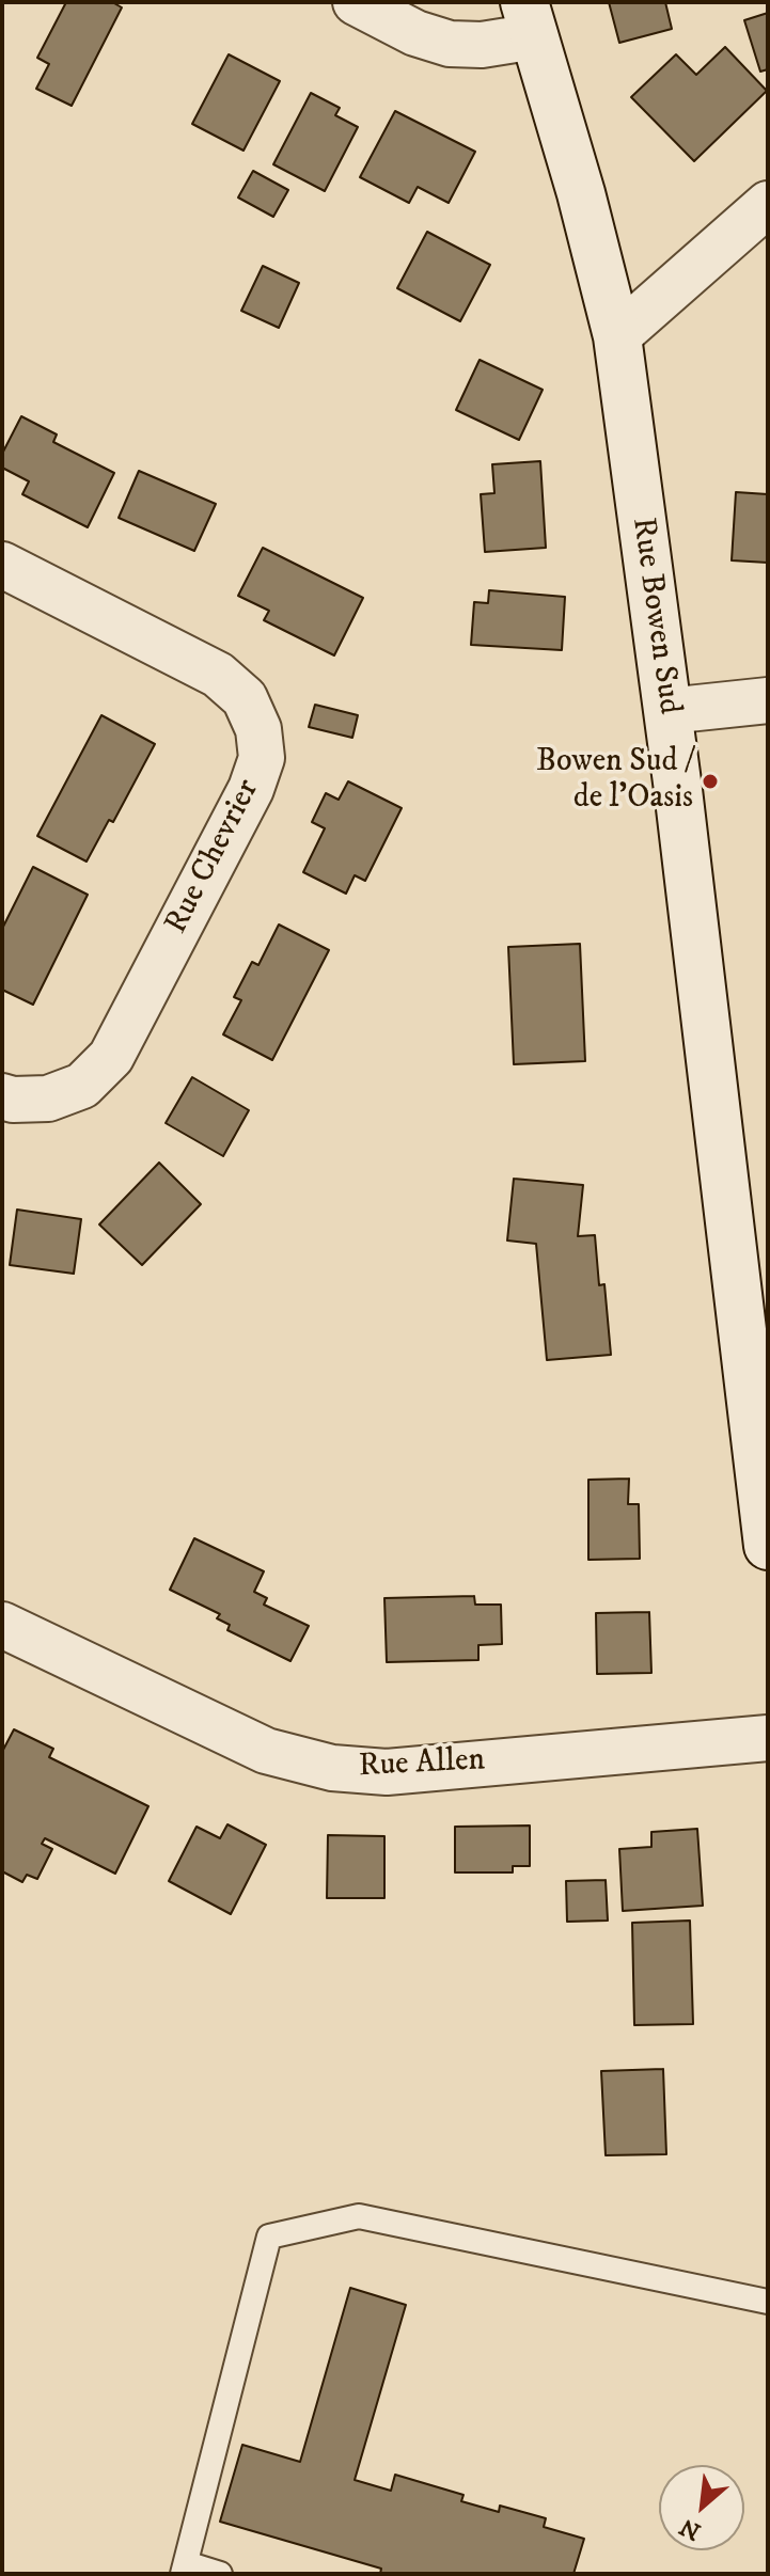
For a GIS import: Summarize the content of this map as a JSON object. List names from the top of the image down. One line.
{"streets":{"street":["Rue Bowen Sud","Rue Chevrier","Rue Allen"]},"places":["Bowen Sud / de l'Oasis"],"north":"bottom left"}
